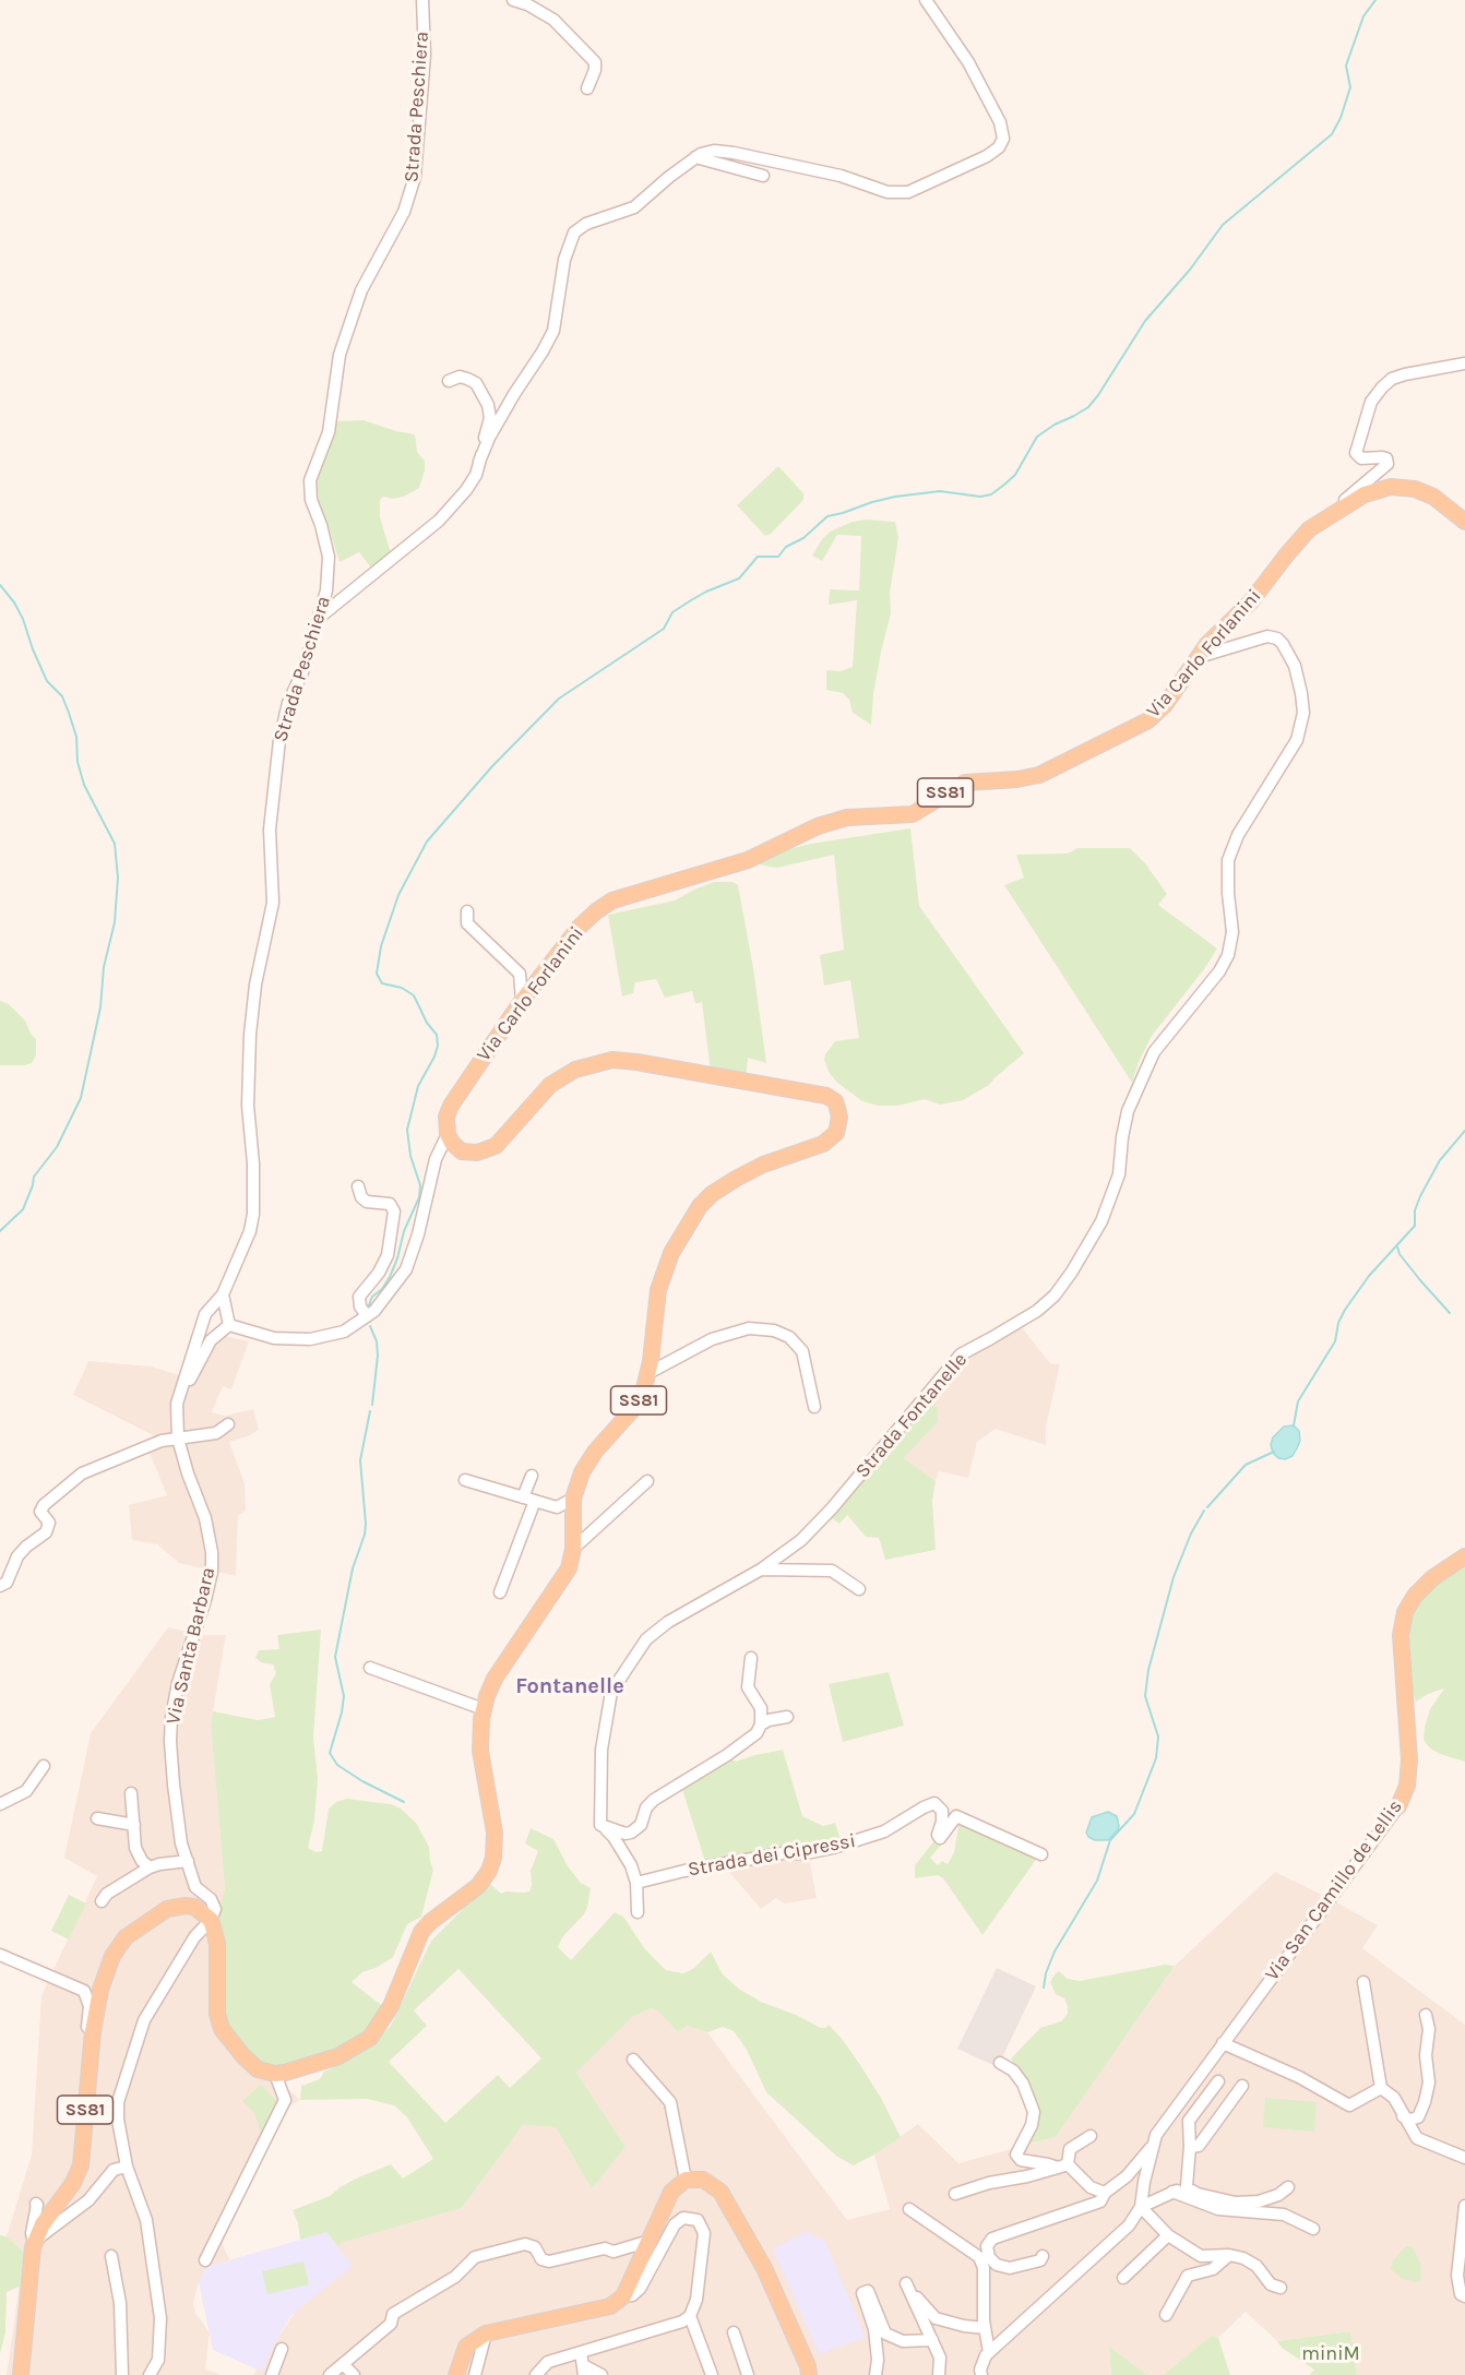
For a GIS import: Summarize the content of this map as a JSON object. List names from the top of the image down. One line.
{"streets":{"main road":["Via Carlo Forlanini","SS81","Via San Camillo de Lellis"],"street":["Strada Peschiera","Strada Fontanelle","Via Santa Barbara","Strada dei Cipressi"]},"crossings":[["Strada Peschiera","Via Santa Barbara"],["Via Carlo Forlanini","SS81"],["Via Carlo Forlanini","Strada Fontanelle"],["SS81","Via Santa Barbara"]],"districts":["Fontanelle"],"parks":["miniM"]}
